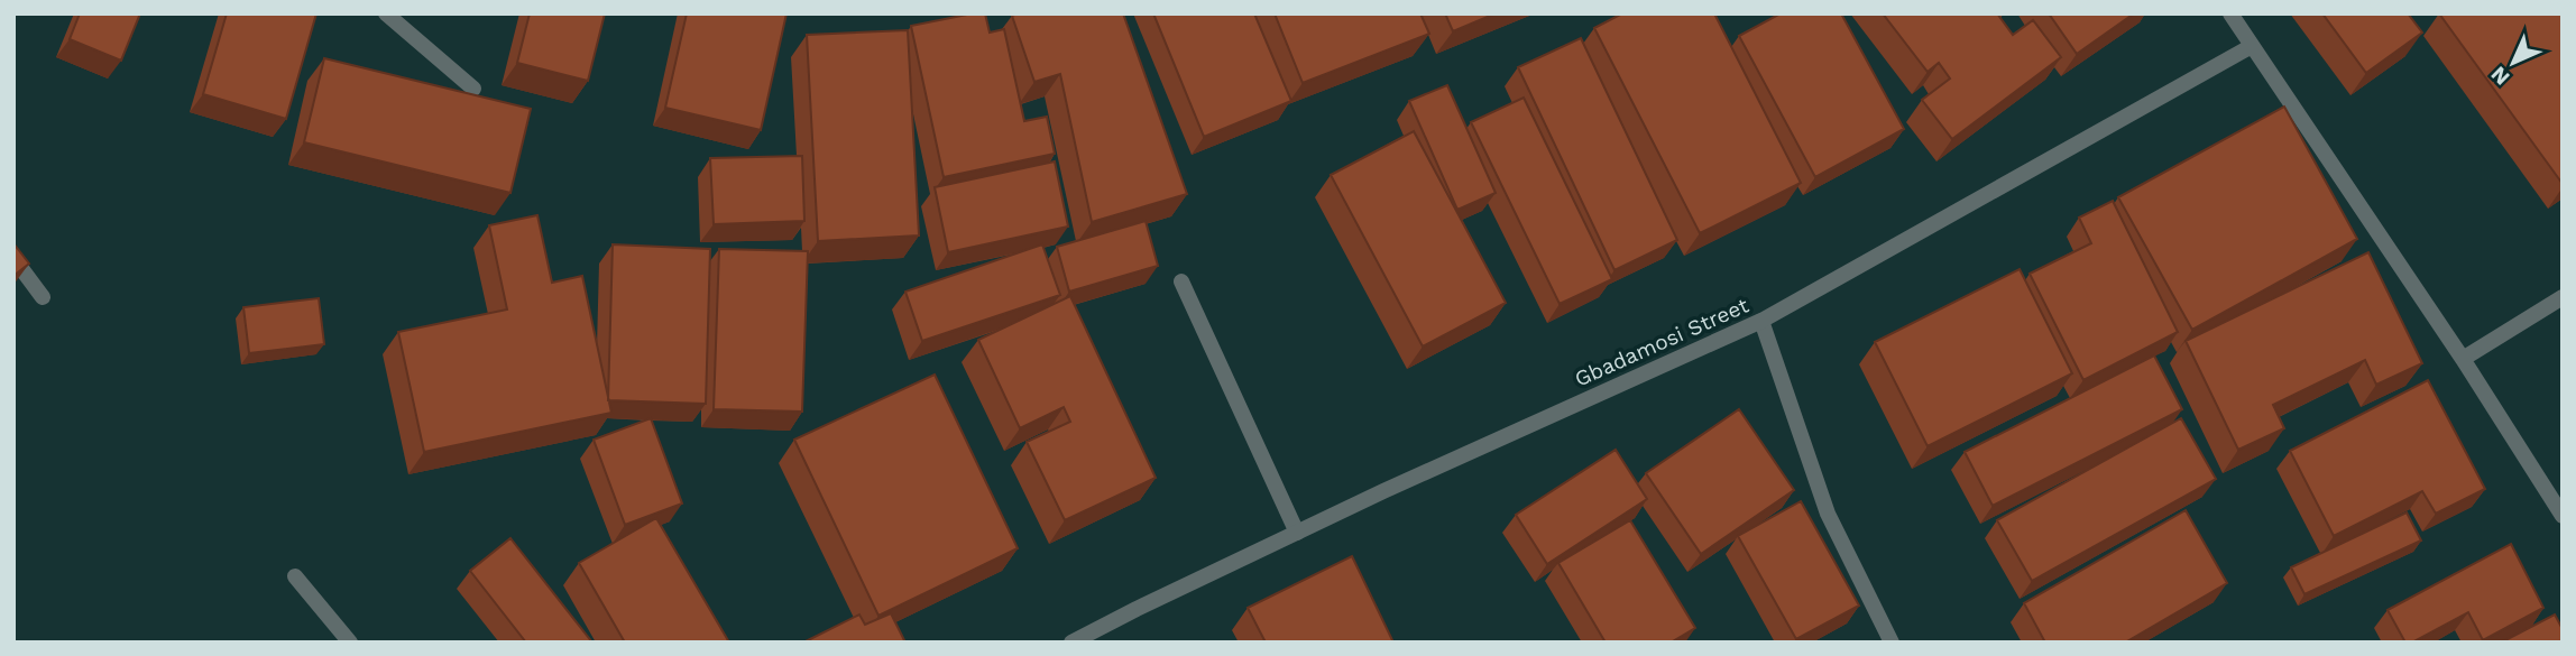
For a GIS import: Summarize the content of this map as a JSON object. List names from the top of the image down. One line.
{"streets":{"street":["Gbadamosi Street"]},"north":"bottom left"}
